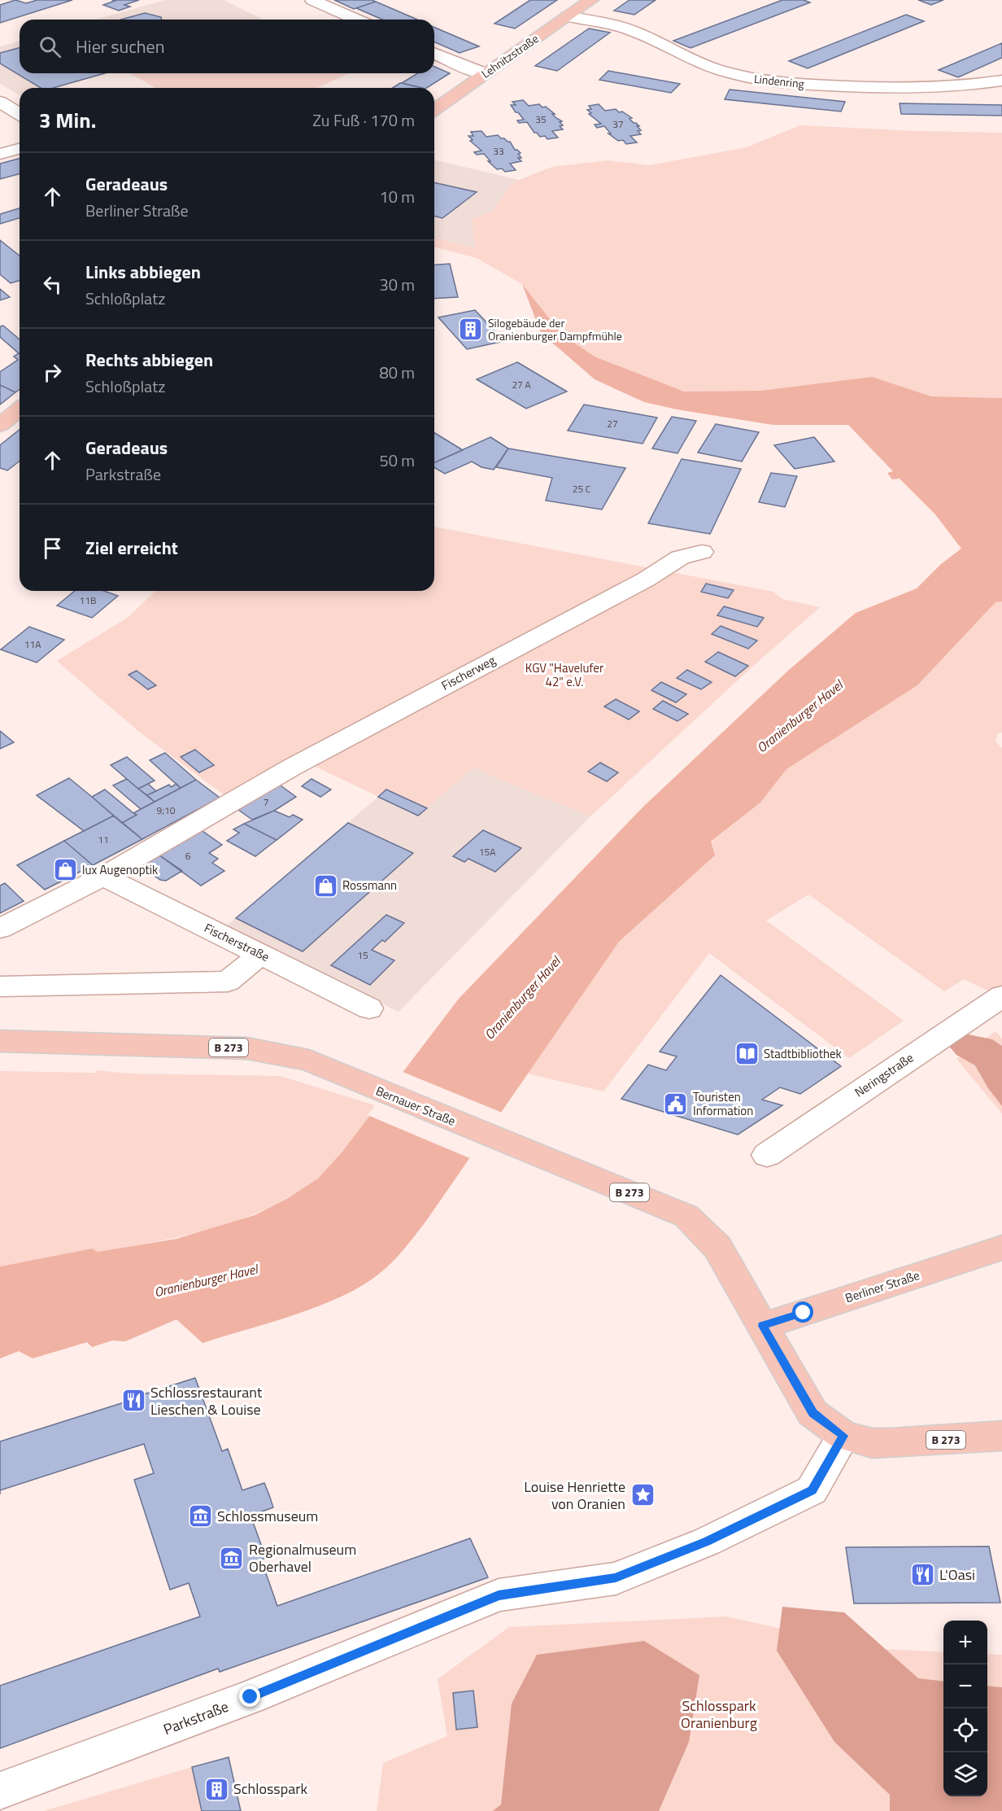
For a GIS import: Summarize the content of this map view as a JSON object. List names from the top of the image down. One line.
{"streets":{"main road":["Lehnitzstraße","B 273","Bernauer Straße","Berliner Straße"],"street":["Lindenring","Fischerweg","Fischerstraße","Neringstraße","Parkstraße"]},"crossings":[["Lehnitzstraße","Lindenring"],["Fischerweg","Fischerstraße"],["B 273","Bernauer Straße"],["B 273","Berliner Straße"],["B 273","Parkstraße"],["Bernauer Straße","Berliner Straße"]],"water":["Oranienburger Havel"],"parks":["KGV \"Havelufer 42\" e.V.","Schlosspark Oranienburg"],"places":{"building":["Silogebäude der Oranienburger Dampfmühle","Schlosspark"],"shop":["lux Augenoptik","Rossmann"],"library":["Stadtbibliothek"],"public building":["Touristen Information"],"restaurant":["Schlossrestaurant Lieschen & Louise","L'Oasi"],"place":["Louise Henriette von Oranien"],"museum":["Schlossmuseum","Regionalmuseum Oberhavel"]},"house_numbers":["35","37","33","27 A","27","25 C","11B","11A","7","9;10","11","15A","6","15"],"page":{"search":"Hier suchen","heading":["3 Min.","Zu Fuß · 170 m"],"list":[["Geradeaus","Berliner Straße","10 m"],["Links abbiegen","Schloßplatz","30 m"],["Rechts abbiegen","Schloßplatz","80 m"],["Geradeaus","Parkstraße","50 m"],"Ziel erreicht"],"map_buttons":["+","−"]}}
